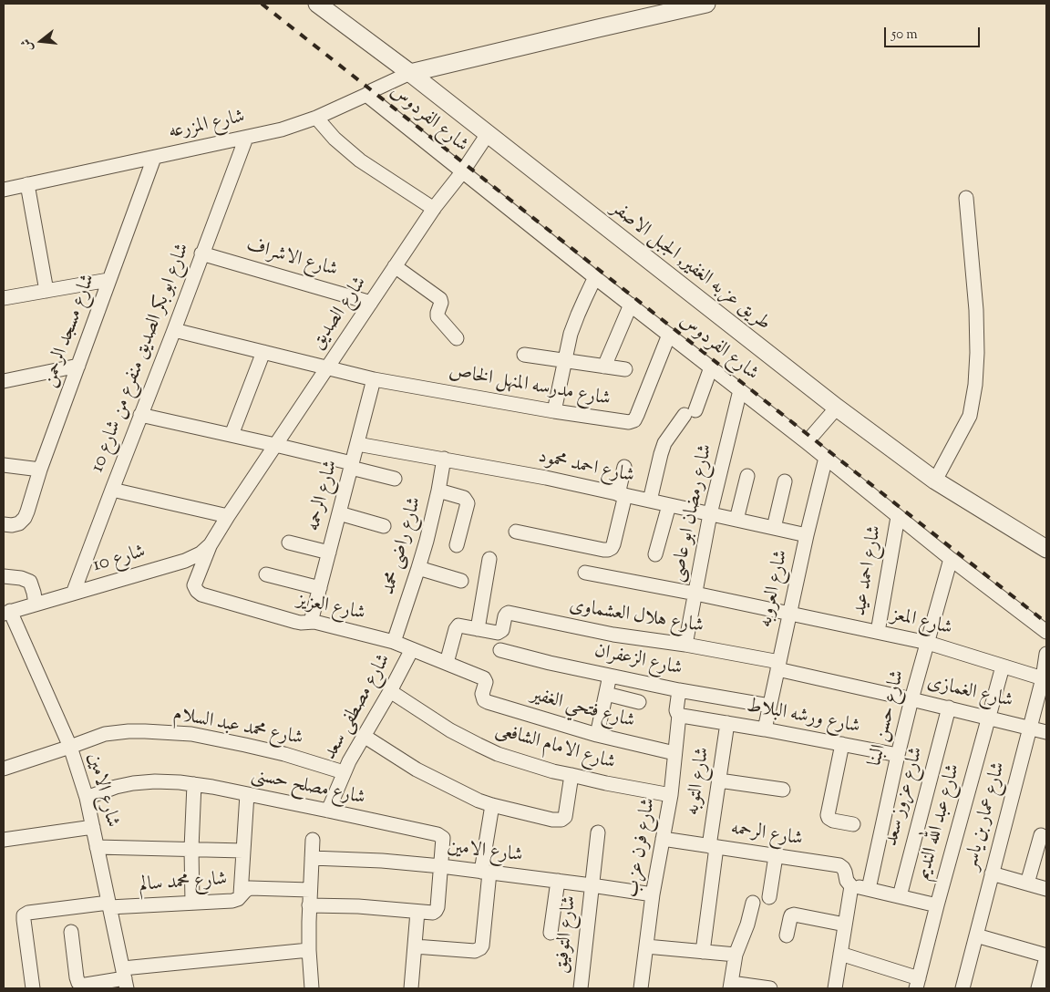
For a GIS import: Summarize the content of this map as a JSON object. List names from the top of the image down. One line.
{"streets":{"street":["شارع الفردوس","شارع المزرعه","شارع الاشراف","طريق عزبه الغفير, الجبل الاصفر","شارع الصديق","شارع مسجد الرحمن","شارع ابو بكر الصديق منفرع من شارع 10","شارع مدرسه المنهل الخاص","شارع احمد محمود","شارع الرحمه","شارع رمضان ابو عاصى","شارع راضى محمد","شارع 10","شارع احمد عيد","شارع العروبه","شارع العزيز","شارع هلال العشماوى","شارع المعز","شارع الزعفران","شارع الغمازى","شارع مصطفى سعد","شارع فتحي الغفير","شارع ورشه البلاط","شارع حسن البنا","شارع محمد عبد السلام","شارع الامام الشافعى","شارع التوبه","شارع مصلح حسنى","شارع الامين","شارع عزوز سعد","شارع عمار بن ياسر","شارع عبد الله النديم","شارع فرن عزب","شارع محمد سالم","شارع التوفيق"]},"crossings":[["شارع الفردوس","شارع المزرعه"],["شارع الفردوس","شارع الصديق"],["شارع الفردوس","شارع مدرسه المنهل الخاص"],["شارع الفردوس","شارع رمضان ابو عاصى"],["شارع الفردوس","شارع احمد عيد"],["شارع الفردوس","شارع العروبه"],["شارع الفردوس","شارع حسن البنا"],["شارع المزرعه","طريق عزبه الغفير, الجبل الاصفر"],["شارع المزرعه","شارع مسجد الرحمن"],["شارع المزرعه","شارع ابو بكر الصديق منفرع من شارع 10"],["شارع الاشراف","شارع الصديق"],["شارع الاشراف","شارع ابو بكر الصديق منفرع من شارع 10"],["طريق عزبه الغفير, الجبل الاصفر","شارع الصديق"],["شارع الصديق","شارع مدرسه المنهل الخاص"],["شارع الصديق","شارع 10"],["شارع ابو بكر الصديق منفرع من شارع 10","شارع مدرسه المنهل الخاص"],["شارع ابو بكر الصديق منفرع من شارع 10","شارع 10"],["شارع مدرسه المنهل الخاص","شارع الرحمه"],["شارع احمد محمود","شارع الرحمه"],["شارع احمد محمود","شارع رمضان ابو عاصى"],["شارع احمد محمود","شارع راضى محمد"],["شارع احمد محمود","شارع العروبه"],["شارع الرحمه","شارع العزيز"],["شارع الرحمه","شارع التوبه"],["شارع الرحمه","شارع فرن عزب"],["شارع رمضان ابو عاصى","شارع هلال العشماوى"],["شارع رمضان ابو عاصى","شارع المعز"],["شارع راضى محمد","شارع العزيز"],["شارع 10","شارع العزيز"],["شارع 10","شارع الامين"],["شارع احمد عيد","شارع المعز"],["شارع العروبه","شارع هلال العشماوى"],["شارع العروبه","شارع المعز"],["شارع العروبه","شارع الزعفران"],["شارع العروبه","شارع الغمازى"],["شارع العروبه","شارع ورشه البلاط"],["شارع العزيز","شارع مصطفى سعد"],["شارع العزيز","شارع فتحي الغفير"],["شارع هلال العشماوى","شارع الغمازى"],["شارع المعز","شارع حسن البنا"],["شارع المعز","شارع عمار بن ياسر"],["شارع المعز","شارع عبد الله النديم"],["شارع الزعفران","شارع فرن عزب"],["شارع الغمازى","شارع حسن البنا"],["شارع الغمازى","شارع عزوز سعد"],["شارع الغمازى","شارع عمار بن ياسر"],["شارع الغمازى","شارع عبد الله النديم"],["شارع مصطفى سعد","شارع محمد عبد السلام"],["شارع مصطفى سعد","شارع الامام الشافعى"],["شارع مصطفى سعد","شارع مصلح حسنى"],["شارع فتحي الغفير","شارع فرن عزب"],["شارع ورشه البلاط","شارع حسن البنا"],["شارع ورشه البلاط","شارع التوبه"],["شارع ورشه البلاط","شارع فرن عزب"],["شارع محمد عبد السلام","شارع الامين"],["شارع الامام الشافعى","شارع فرن عزب"],["شارع مصلح حسنى","شارع الامين"],["شارع الامين","شارع فرن عزب"],["شارع الامين","شارع محمد سالم"],["شارع الامين","شارع التوفيق"]],"scale_bar":"50 m","north":"left"}
